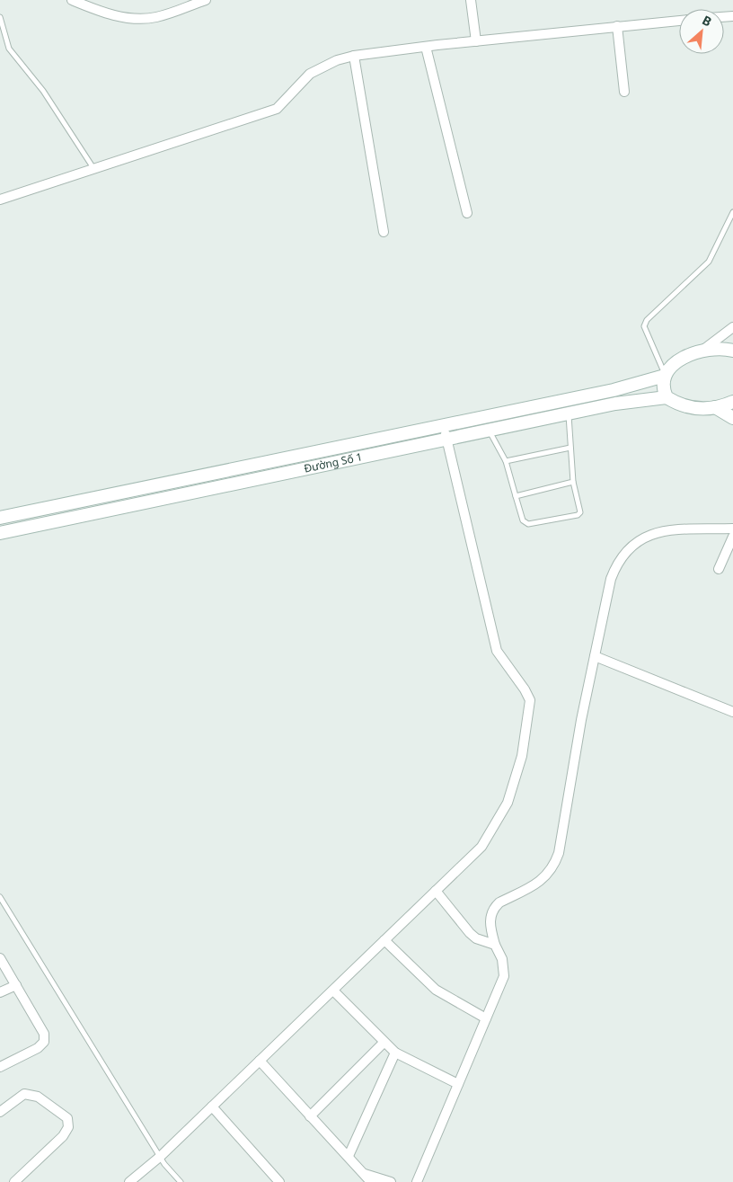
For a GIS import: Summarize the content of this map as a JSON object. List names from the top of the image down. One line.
{"streets":{"street":["Đường Số 1"]},"north":"top right"}
